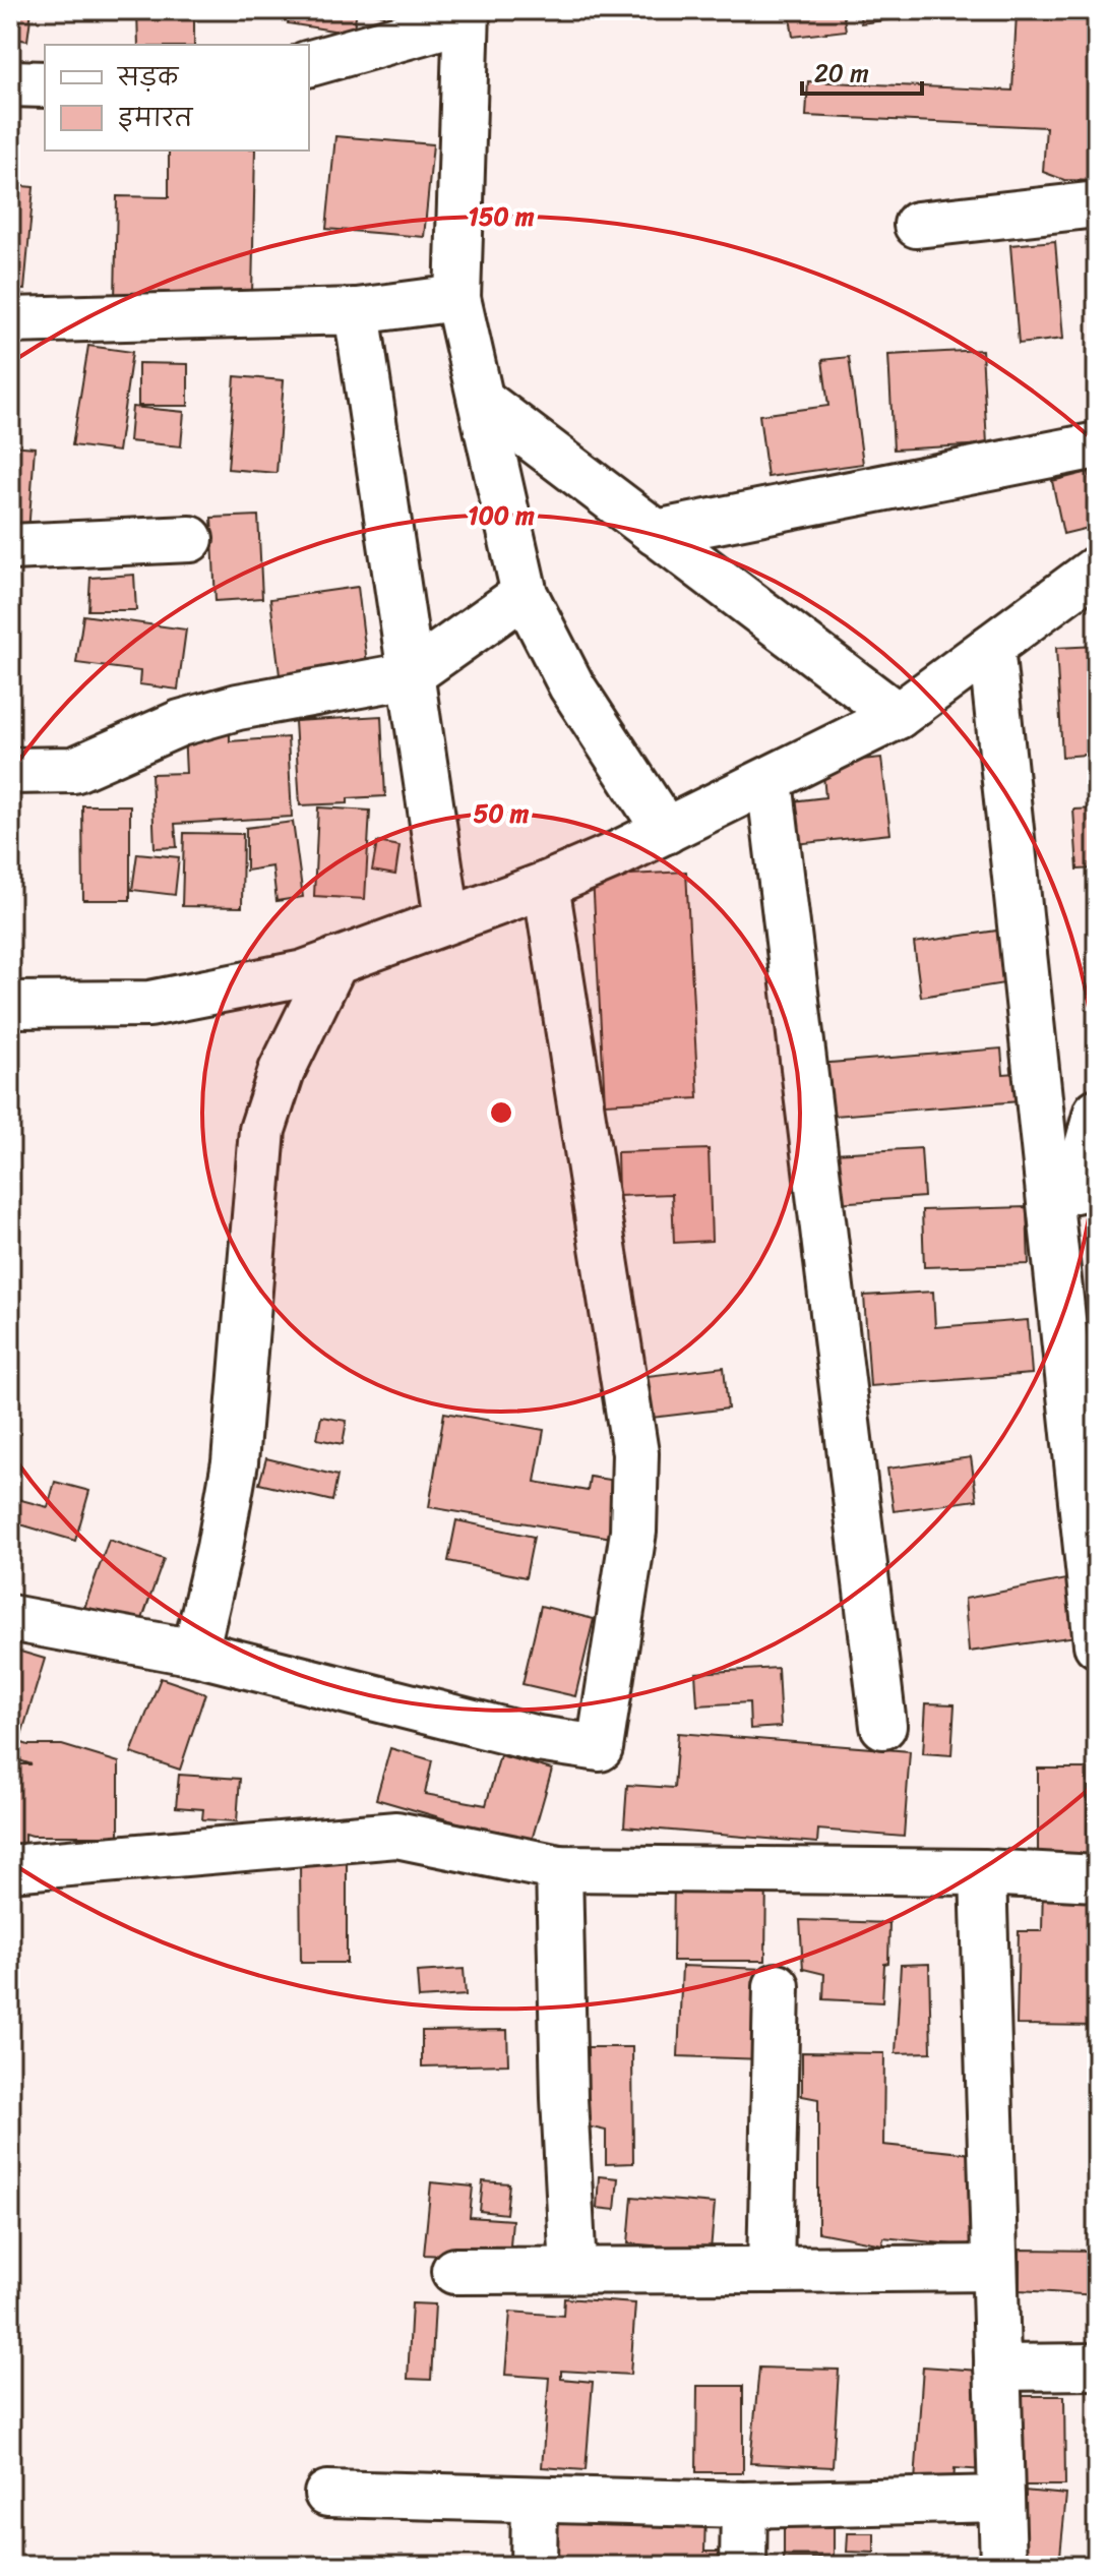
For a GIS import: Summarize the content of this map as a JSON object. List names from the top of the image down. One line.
{"legend":["सड़क","इमारत"],"scale_bar":"20 m","rings":["150 m","100 m","50 m"]}
